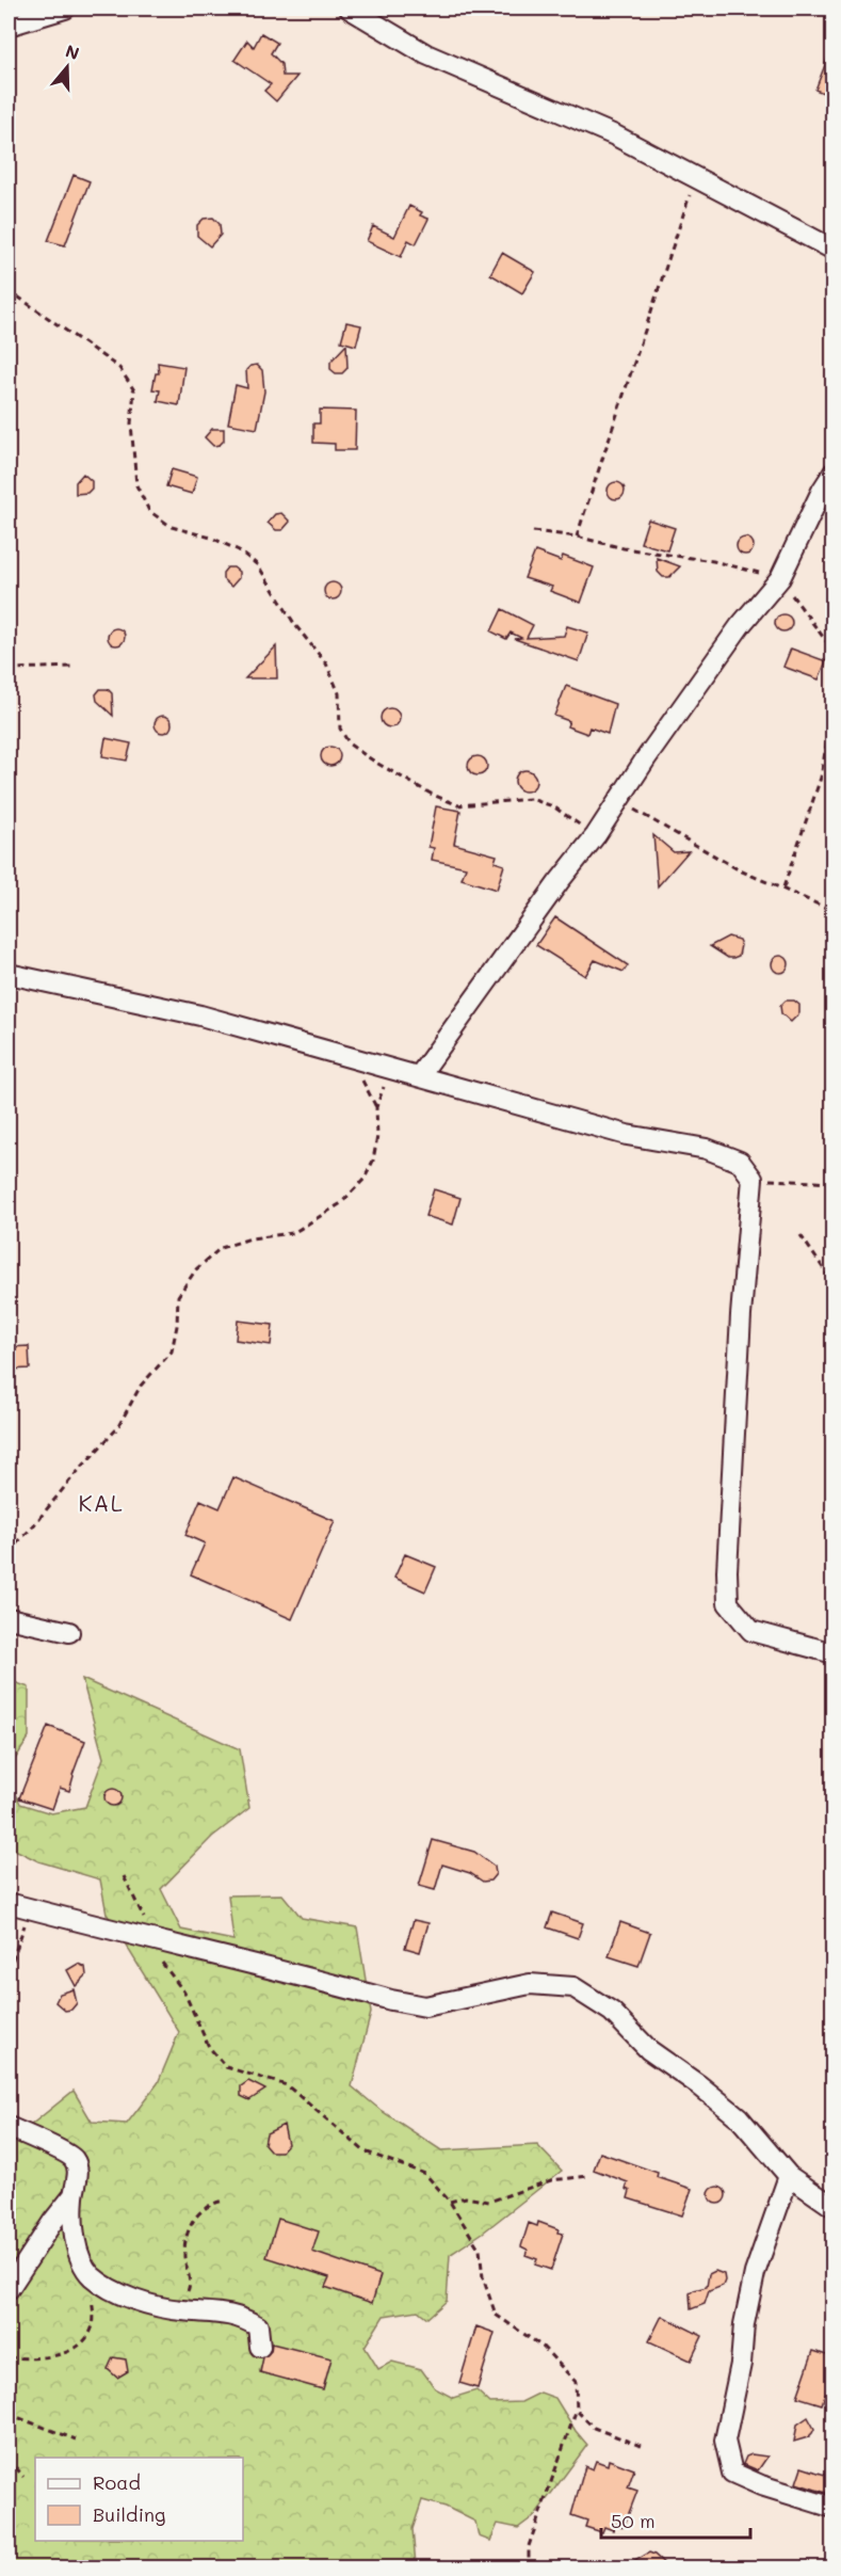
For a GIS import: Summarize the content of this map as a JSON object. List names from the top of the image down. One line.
{"districts":["KAL"],"legend":["Road","Building"],"scale_bar":"50 m","north":"top"}
